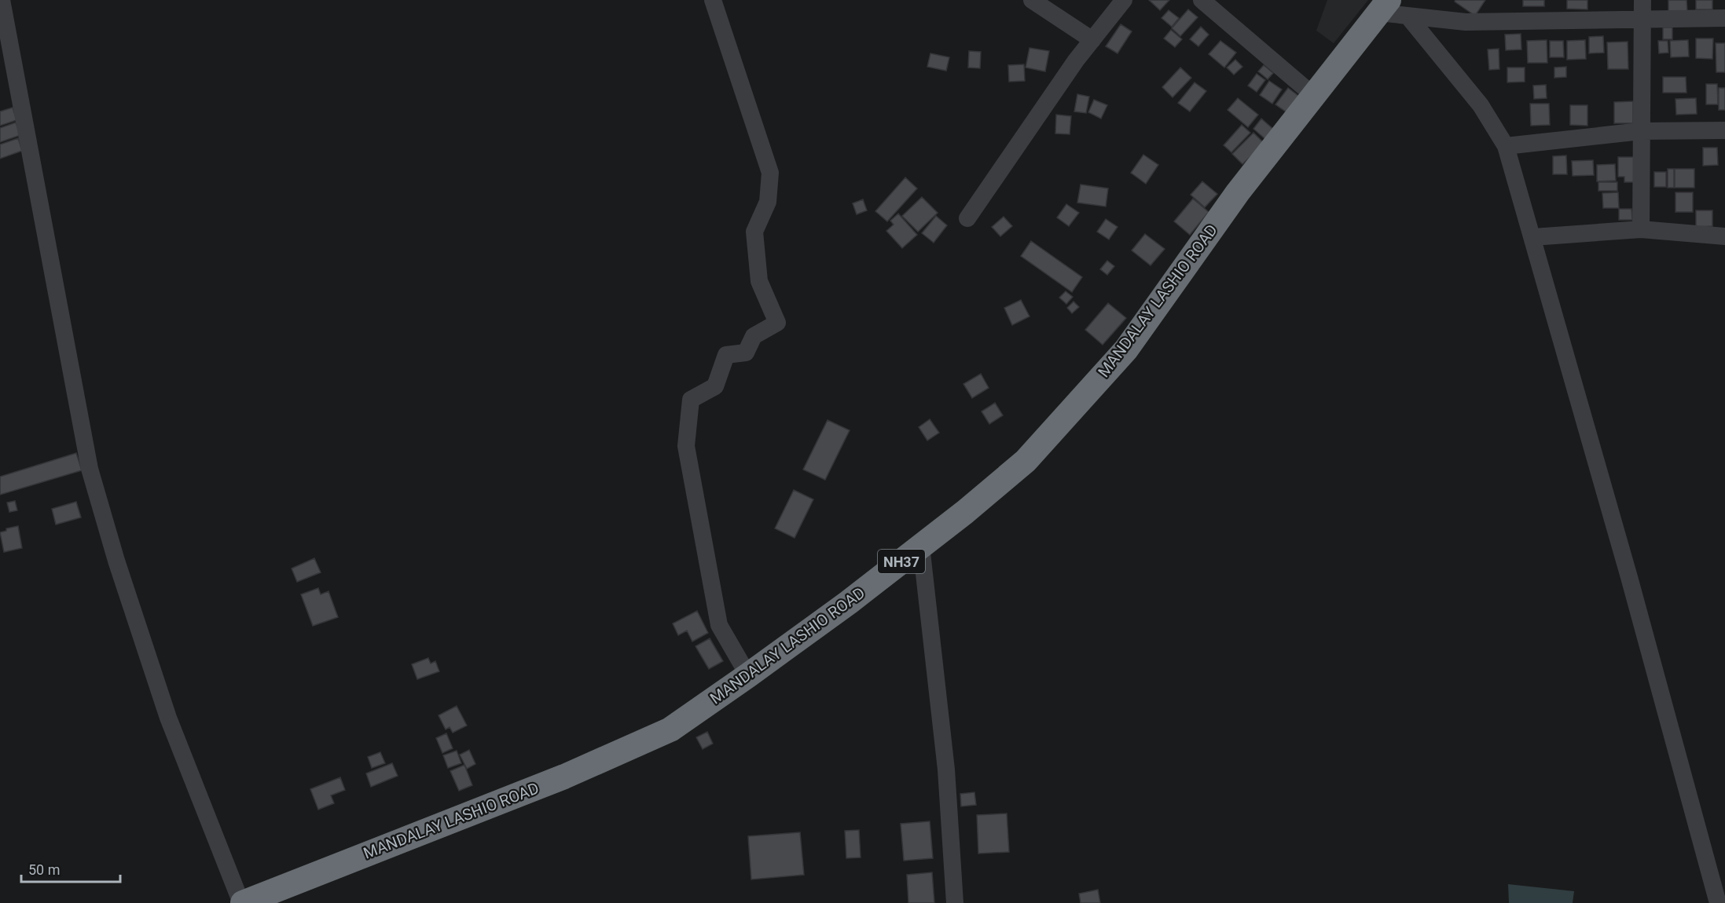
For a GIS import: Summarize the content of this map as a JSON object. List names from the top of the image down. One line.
{"streets":{"highway":["MANDALAY LASHIO ROAD","NH37"]},"scale_bar":"50 m"}
